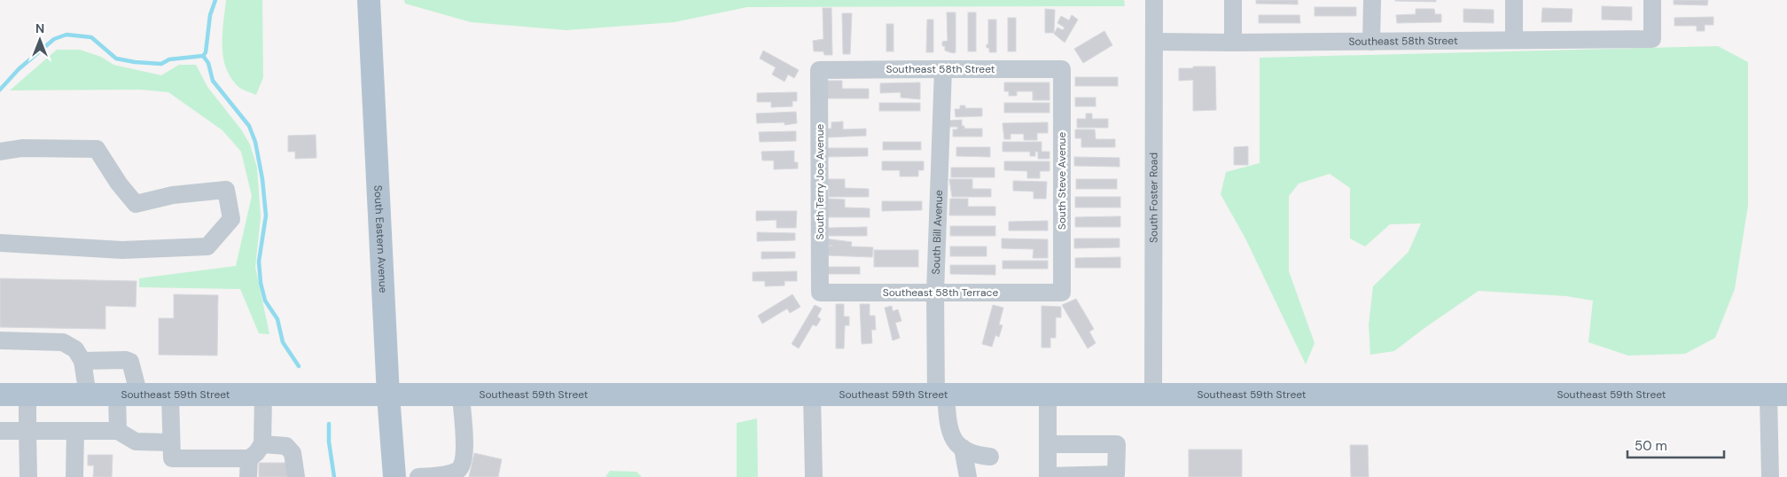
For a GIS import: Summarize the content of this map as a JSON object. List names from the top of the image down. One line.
{"streets":{"main road":["South Eastern Avenue","Southeast 59th Street"],"street":["Southeast 58th Street","South Steve Avenue","South Terry Joe Avenue","South Foster Road","South Bill Avenue","Southeast 58th Terrace"]},"crossings":[["Southeast 58th Street","South Steve Avenue"],["Southeast 58th Street","South Terry Joe Avenue"],["Southeast 58th Street","South Foster Road"],["Southeast 58th Street","South Bill Avenue"],["South Steve Avenue","Southeast 58th Terrace"],["South Terry Joe Avenue","Southeast 58th Terrace"],["South Foster Road","Southeast 59th Street"],["South Bill Avenue","Southeast 58th Terrace"],["South Bill Avenue","Southeast 59th Street"],["South Eastern Avenue","Southeast 59th Street"]],"scale_bar":"50 m","north":"top"}
